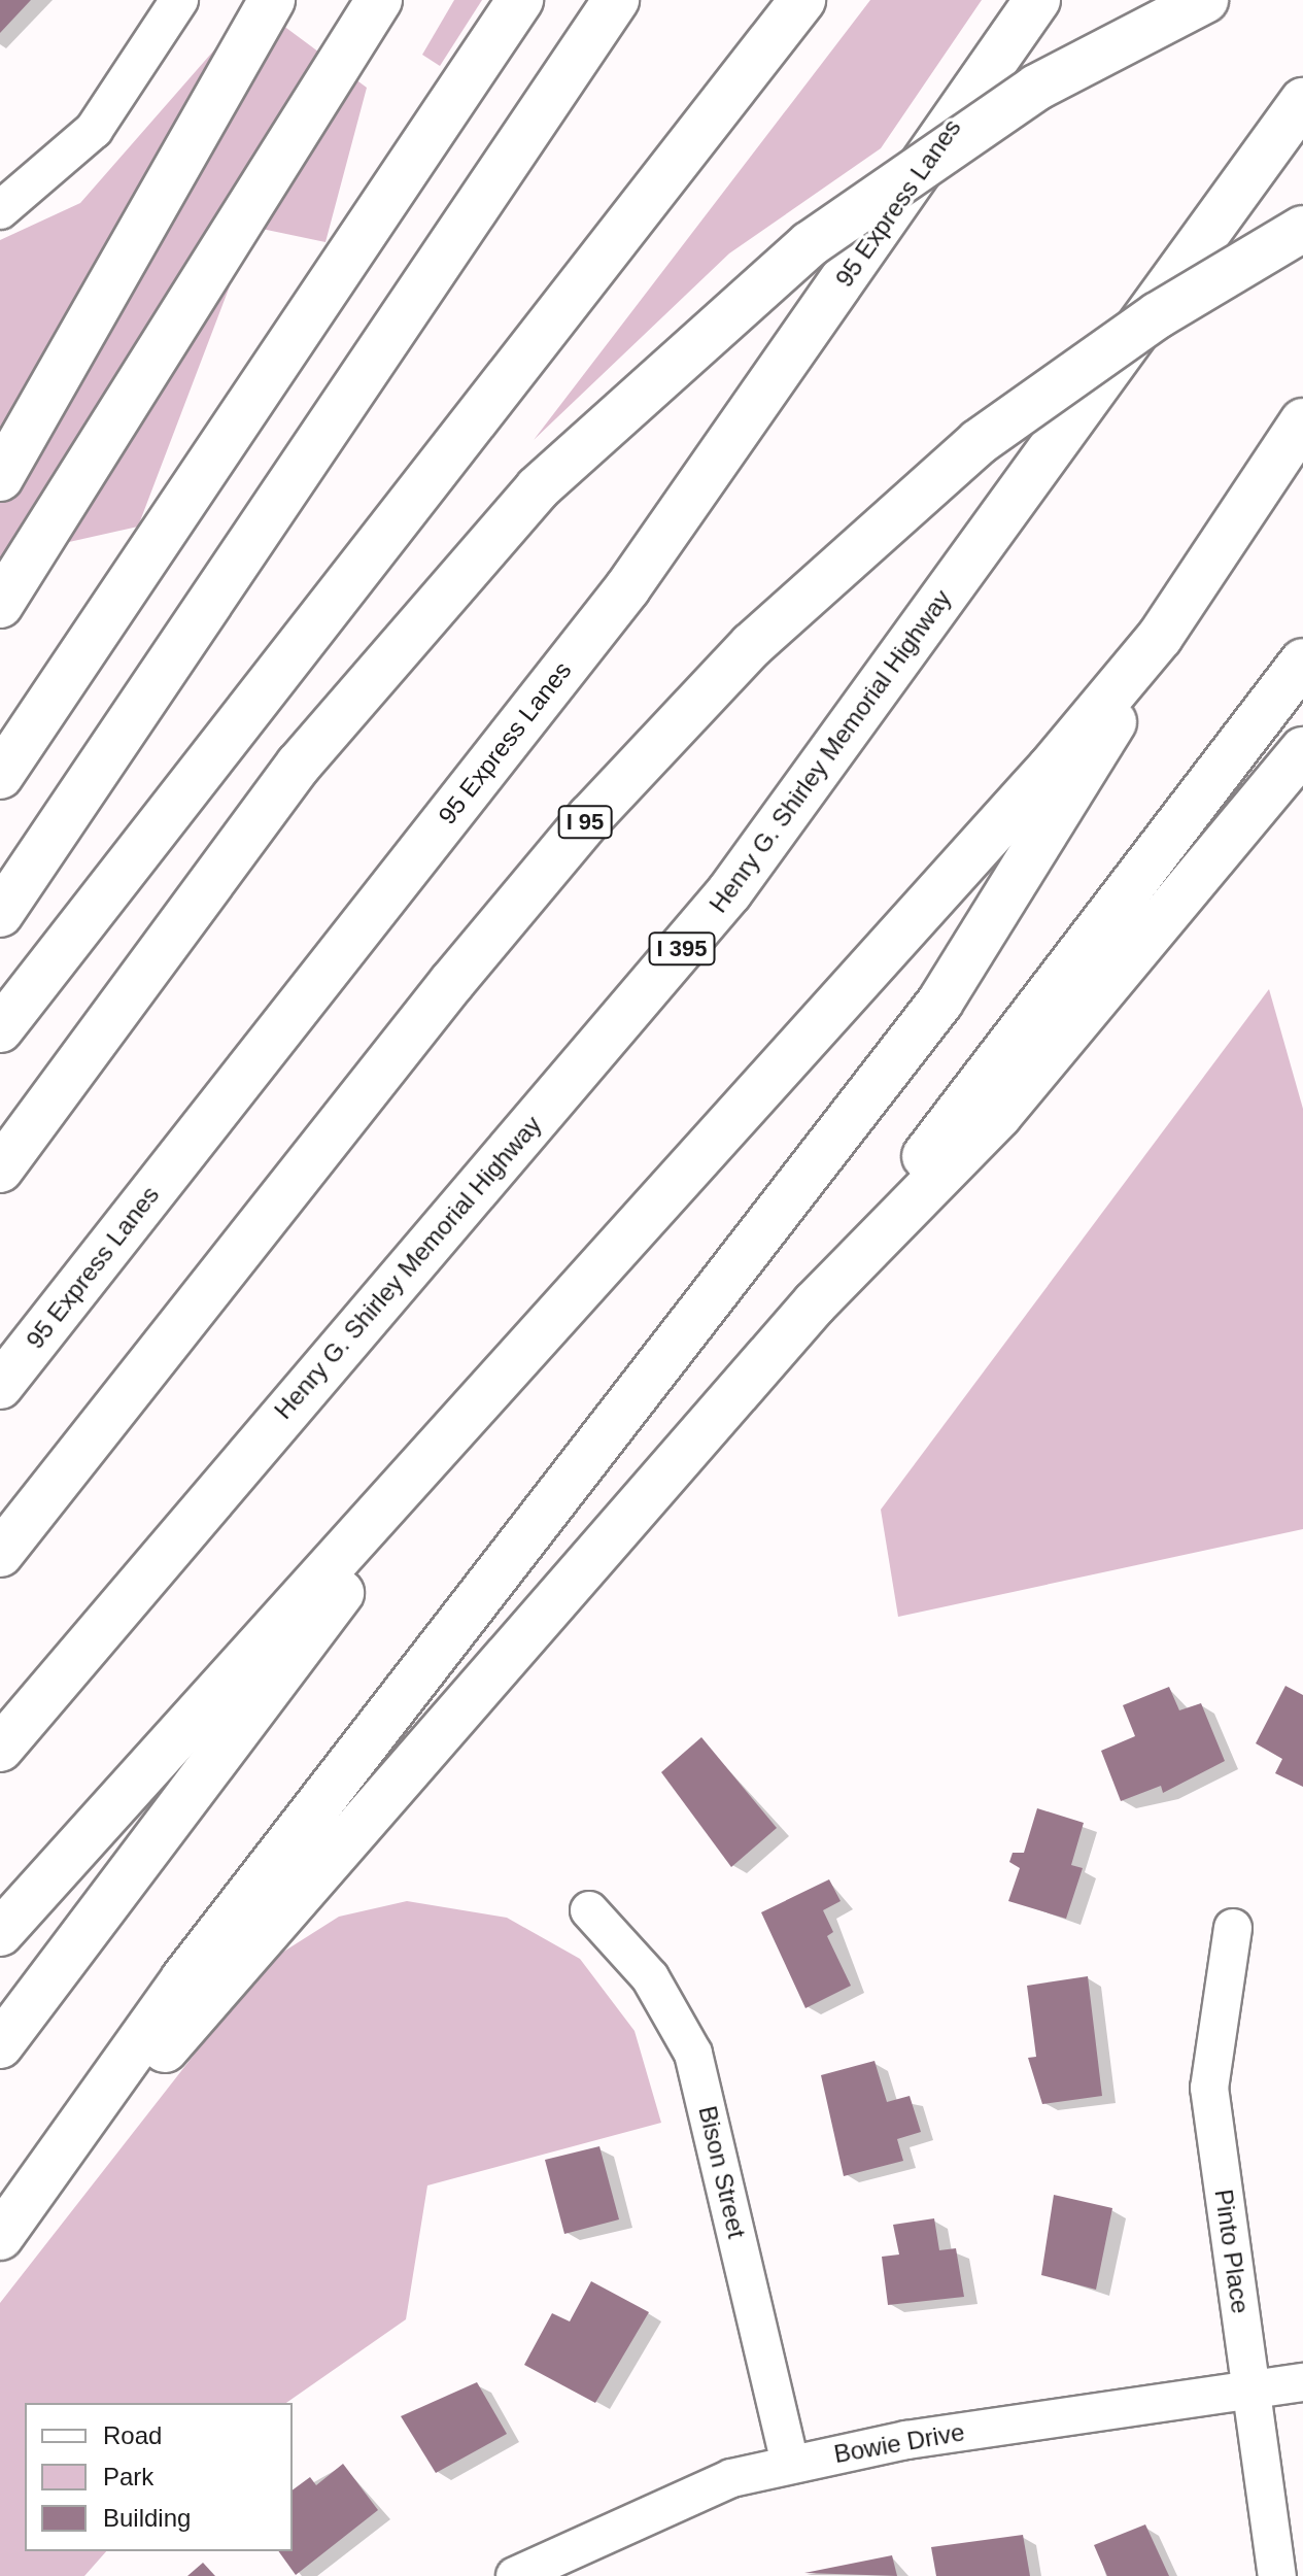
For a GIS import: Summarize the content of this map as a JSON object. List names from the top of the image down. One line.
{"streets":{"highway":["95 Express Lanes","Henry G. Shirley Memorial Highway","I 95","I 395"],"street":["Bison Street","Pinto Place","Bowie Drive"]},"crossings":[["Bison Street","Bowie Drive"],["Pinto Place","Bowie Drive"]],"legend":["Road","Park","Building"]}
